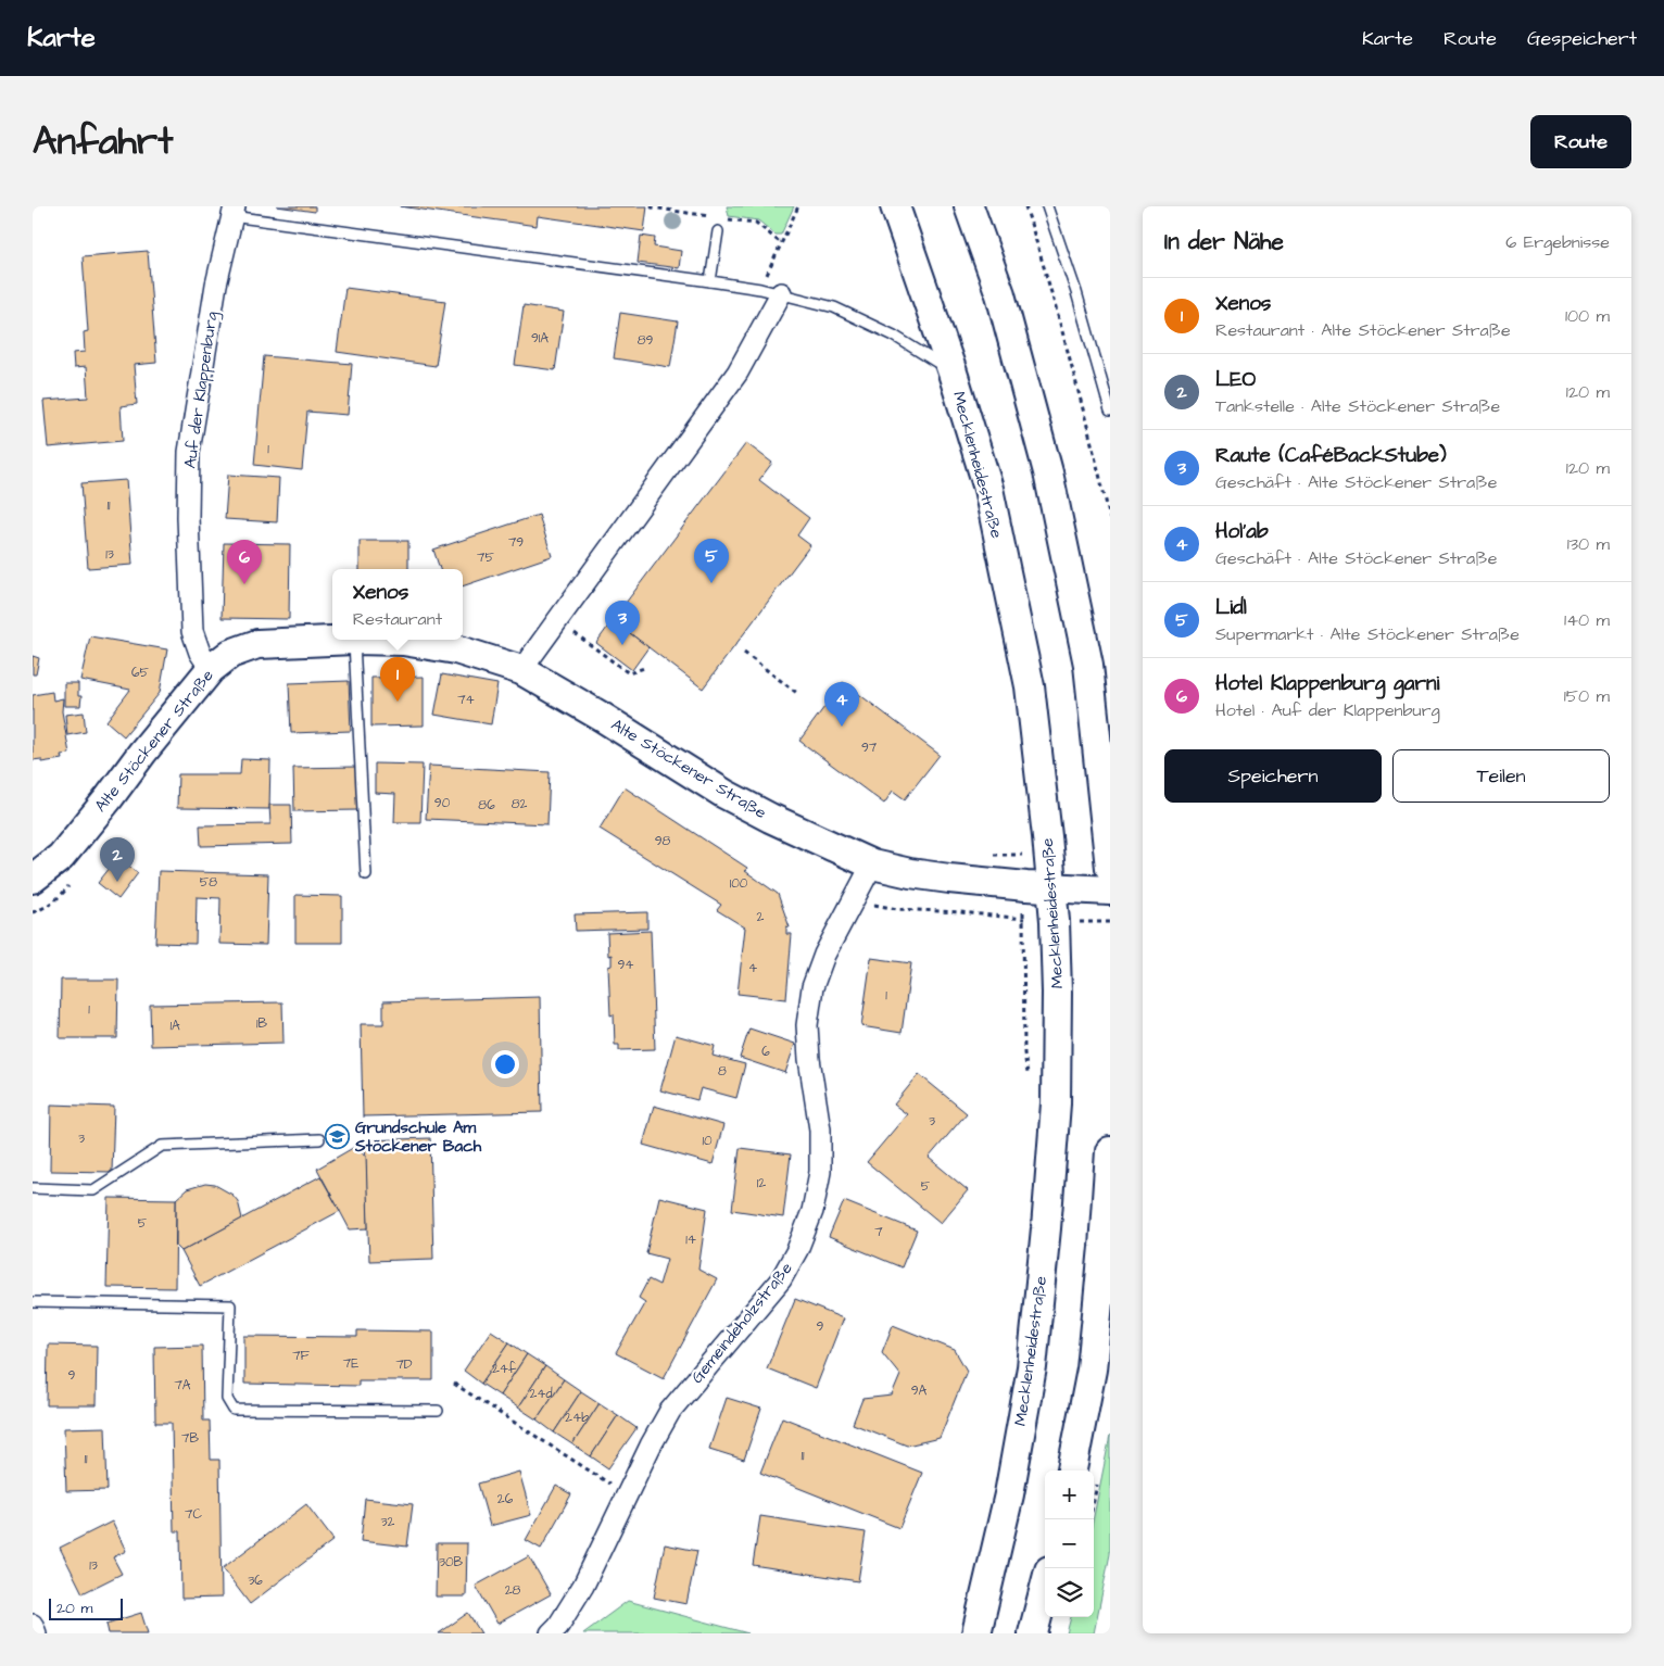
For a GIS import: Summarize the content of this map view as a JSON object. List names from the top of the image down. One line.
{"streets":{"main road":["Mecklenheidestraße","Alte Stöckener Straße"],"street":["Auf der Klappenburg","Gemeindeholzstraße"]},"crossings":[["Auf der Klappenburg","Alte Stöckener Straße"],["Mecklenheidestraße","Alte Stöckener Straße"],["Alte Stöckener Straße","Gemeindeholzstraße"]],"places":{"school or university":["Grundschule Am Stöckener Bach"]},"house_numbers":["91A","89","1","11","79","13","75","65","74","97","90","82","86","98","58","100","2","94","4","1","1","1B","1A","6","8","3","3","10","12","5","5","7","14","9","7F","7E","7D","24f","9","7A","9A","24d","24b","7B","11","11","26","7C","32","30B","13","36","28"],"scale_bar":"20 m","page":{"header":"Karte","nav":["Karte","Route","Gespeichert"],"title":"Anfahrt","buttons":["Route",["Speichern","Teilen"]],"heading":["In der Nähe","6 Ergebnisse"],"list":[{"mark":"1","name":"Xenos","note":"Restaurant · Alte Stöckener Straße","value":"100 m"},{"mark":"2","name":"LEO","note":"Tankstelle · Alte Stöckener Straße","value":"120 m"},{"mark":"3","name":"Raute (CaféBackStube)","note":"Geschäft · Alte Stöckener Straße","value":"120 m"},{"mark":"4","name":"Hol'ab","note":"Geschäft · Alte Stöckener Straße","value":"130 m"},{"mark":"5","name":"Lidl","note":"Supermarkt · Alte Stöckener Straße","value":"140 m"},{"mark":"6","name":"Hotel Klappenburg garni","note":"Hotel · Auf der Klappenburg","value":"150 m"}],"pins":["5","6","3","1","4","2"],"popup":["Xenos","Restaurant"],"map_buttons":["+","−"],"scale":"20 m"}}
